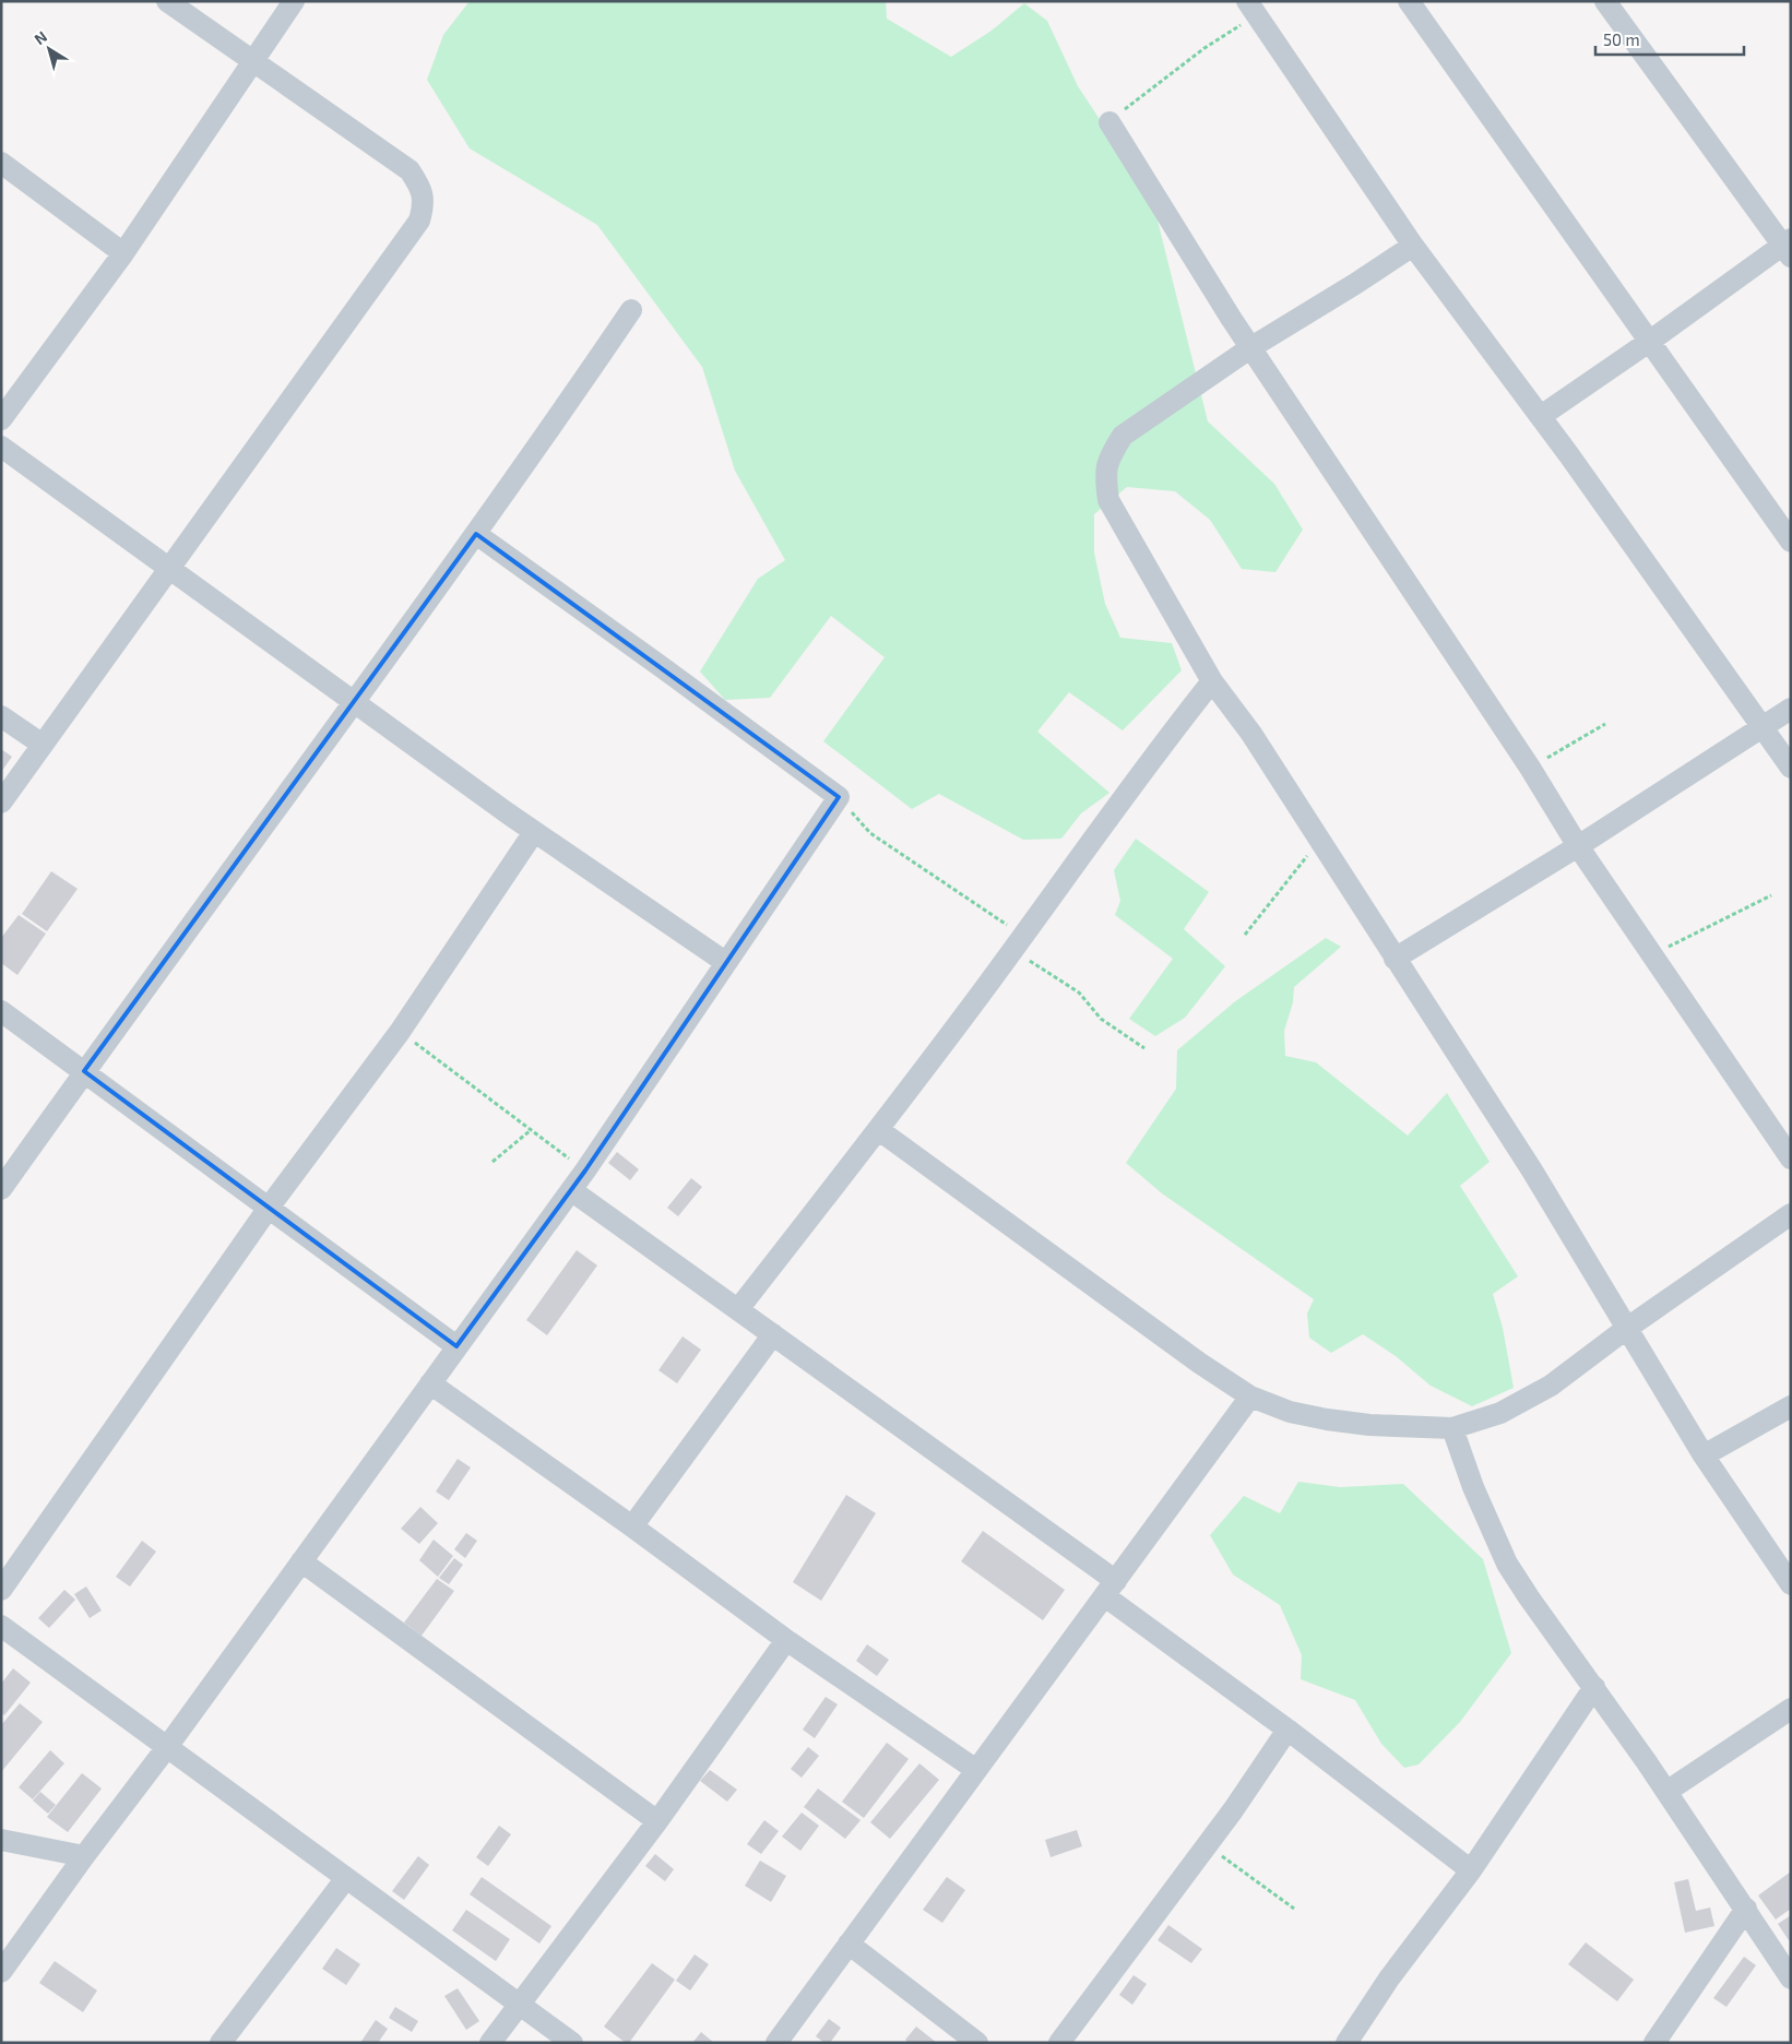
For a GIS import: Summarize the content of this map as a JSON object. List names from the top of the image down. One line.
{"scale_bar":"50 m","north":"top left"}
